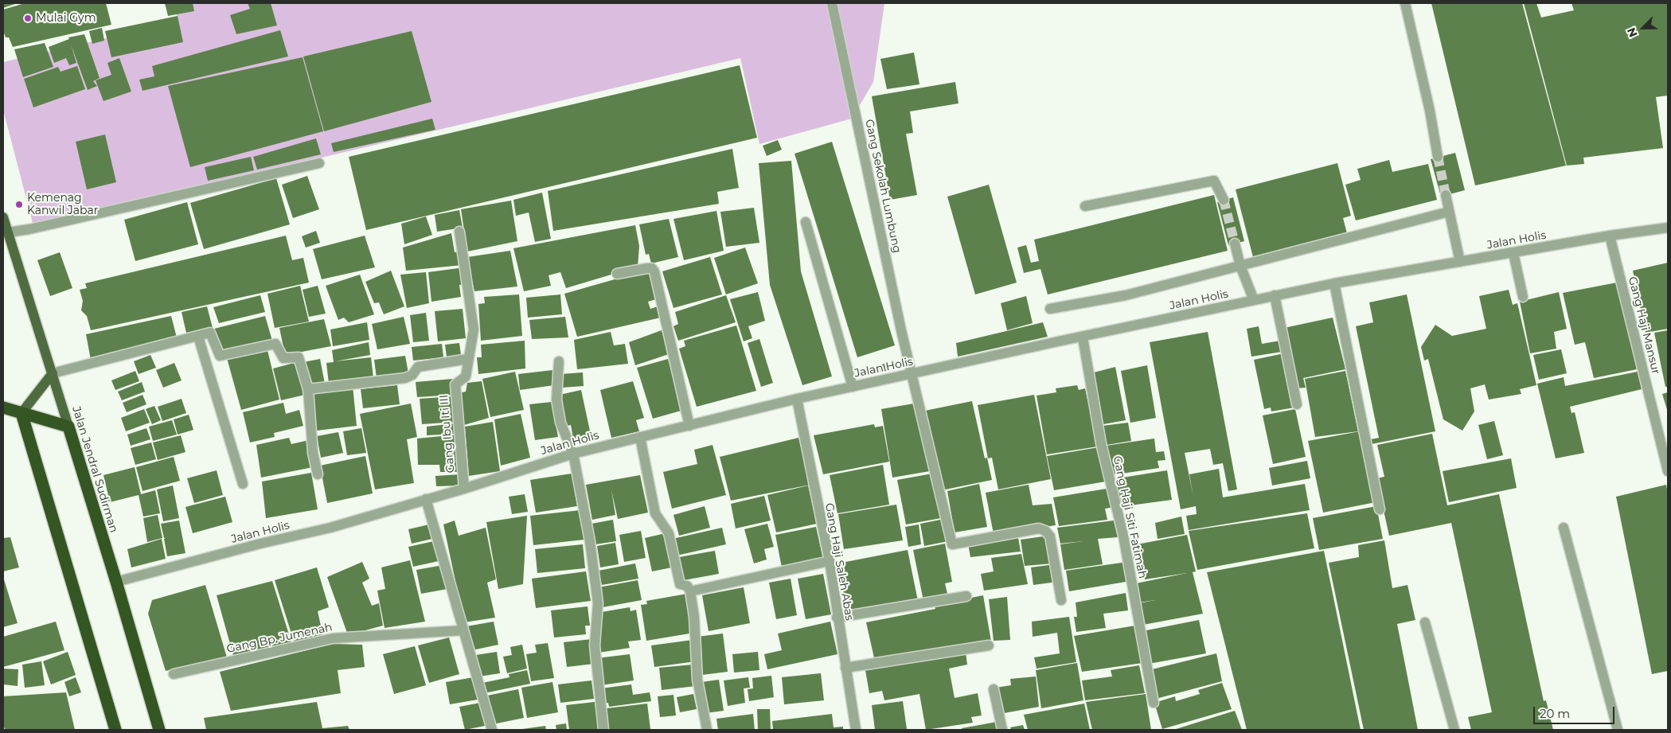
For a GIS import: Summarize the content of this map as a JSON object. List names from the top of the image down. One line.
{"streets":{"highway":["Jalan Jendral Sudirman"],"street":["Gang Sekolah Lumbung","Jalan Holis","Gang Haji Mansur","Gang Ibu Iti III","Gang Haji Siti Fatimah","Gang Haji Saleh Abas","Gang Bp. Jumenah"]},"crossings":[["Gang Sekolah Lumbung","Jalan Holis"],["Jalan Holis","Gang Haji Mansur"],["Jalan Holis","Gang Ibu Iti III"],["Jalan Holis","Jalan Jendral Sudirman"],["Jalan Holis","Gang Haji Siti Fatimah"],["Jalan Holis","Gang Haji Saleh Abas"]],"places":["Mulai Gym","Kemenag Kanwil Jabar"],"scale_bar":"20 m","north":"bottom left"}
